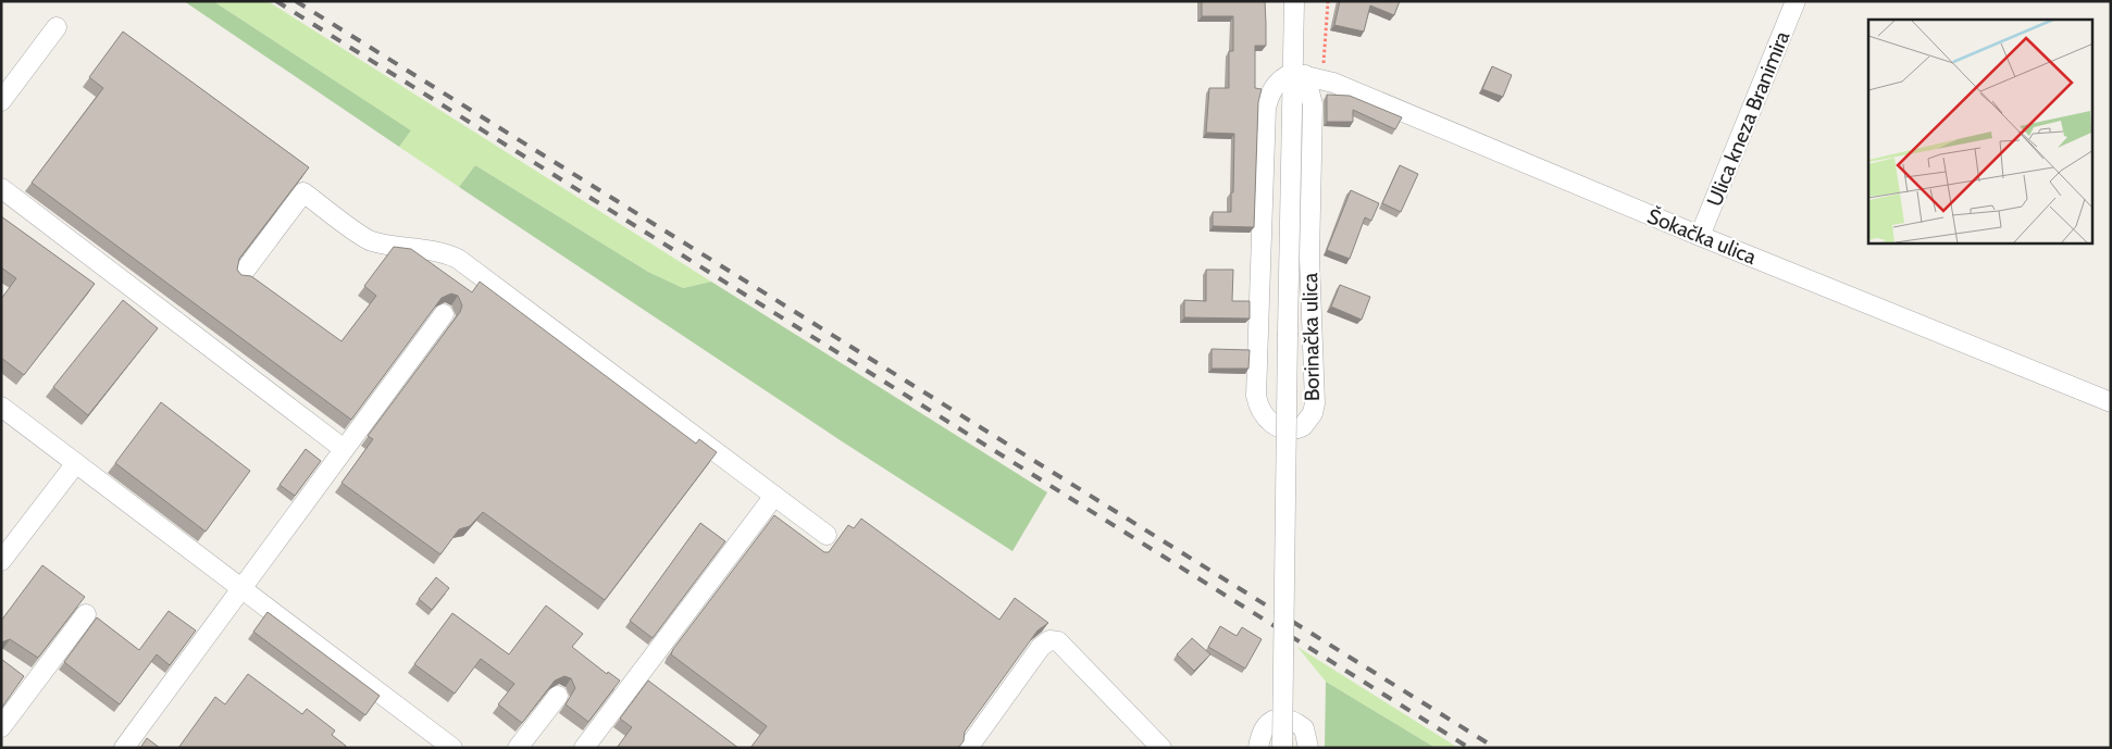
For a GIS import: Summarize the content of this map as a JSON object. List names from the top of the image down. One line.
{"streets":{"street":["Ulica kneza Branimira","Šokačka ulica","Borinačka ulica"]},"crossings":[["Ulica kneza Branimira","Šokačka ulica"],["Šokačka ulica","Borinačka ulica"]]}
